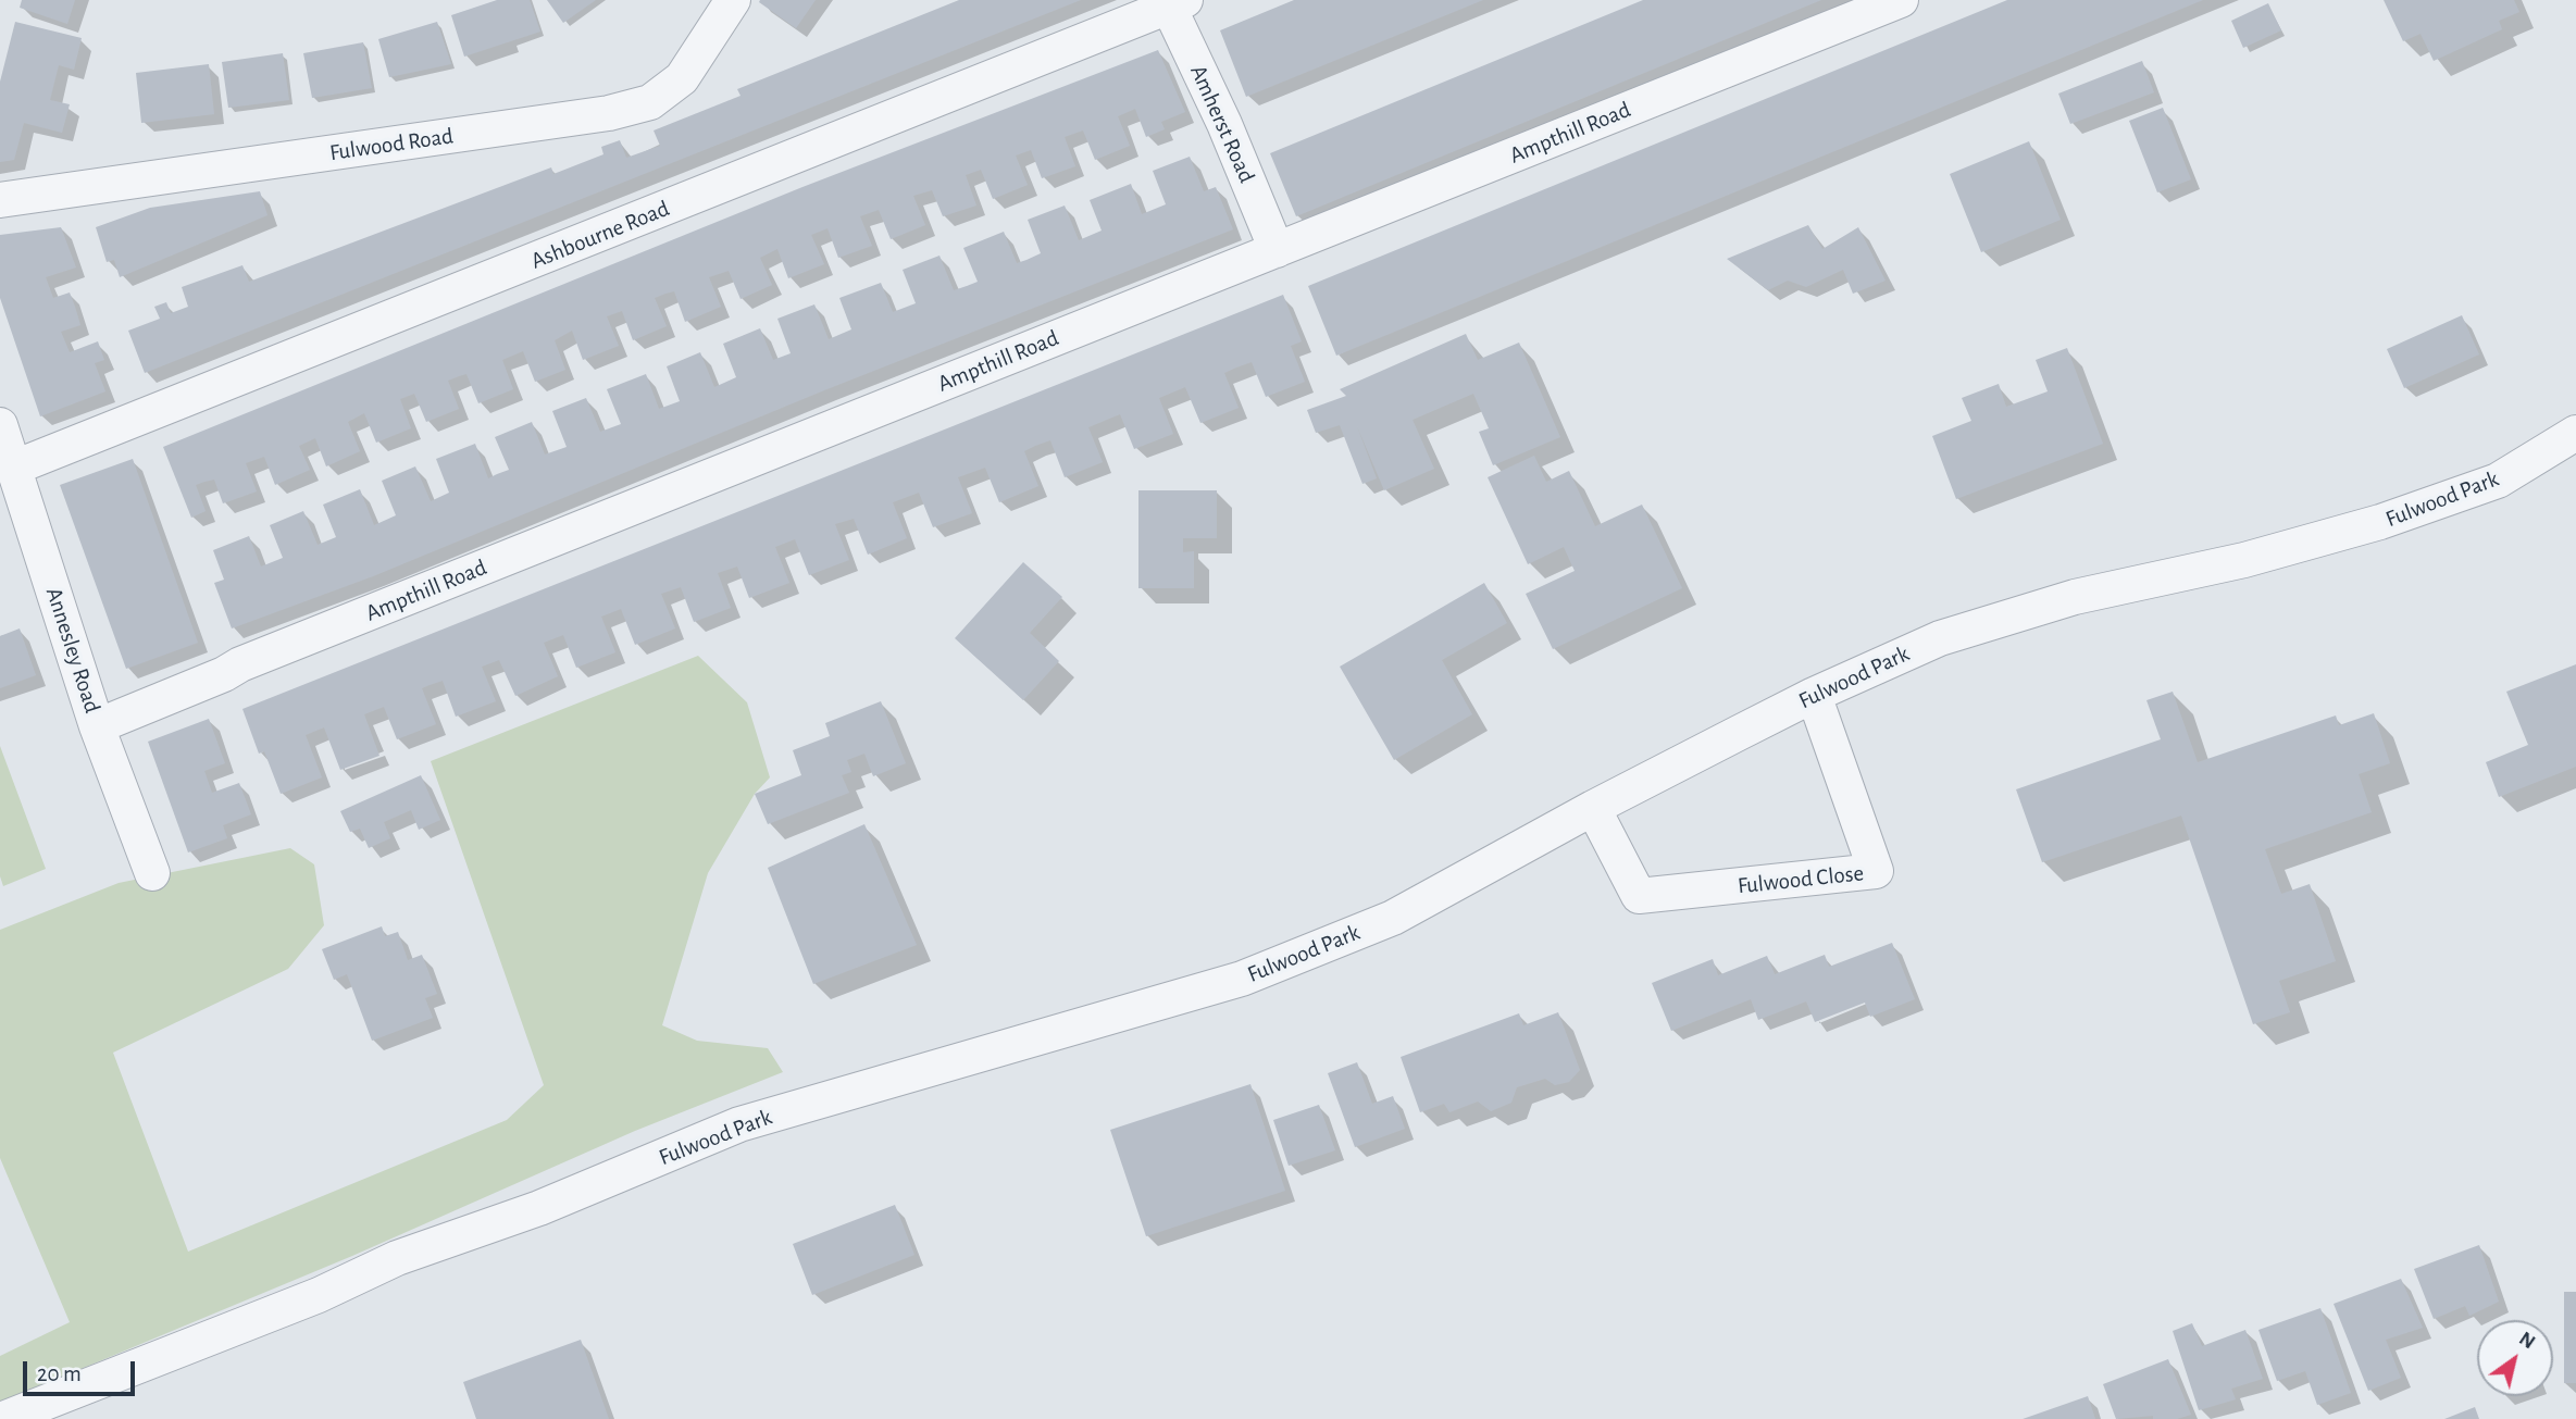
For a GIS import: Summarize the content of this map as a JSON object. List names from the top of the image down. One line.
{"streets":{"street":["Amherst Road","Ampthill Road","Fulwood Road","Ashbourne Road","Fulwood Park","Annesley Road","Fulwood Close"]},"crossings":[["Amherst Road","Ampthill Road"],["Amherst Road","Ashbourne Road"],["Ampthill Road","Annesley Road"],["Ashbourne Road","Annesley Road"],["Fulwood Park","Fulwood Close"]],"scale_bar":"20 m","north":"top right"}
